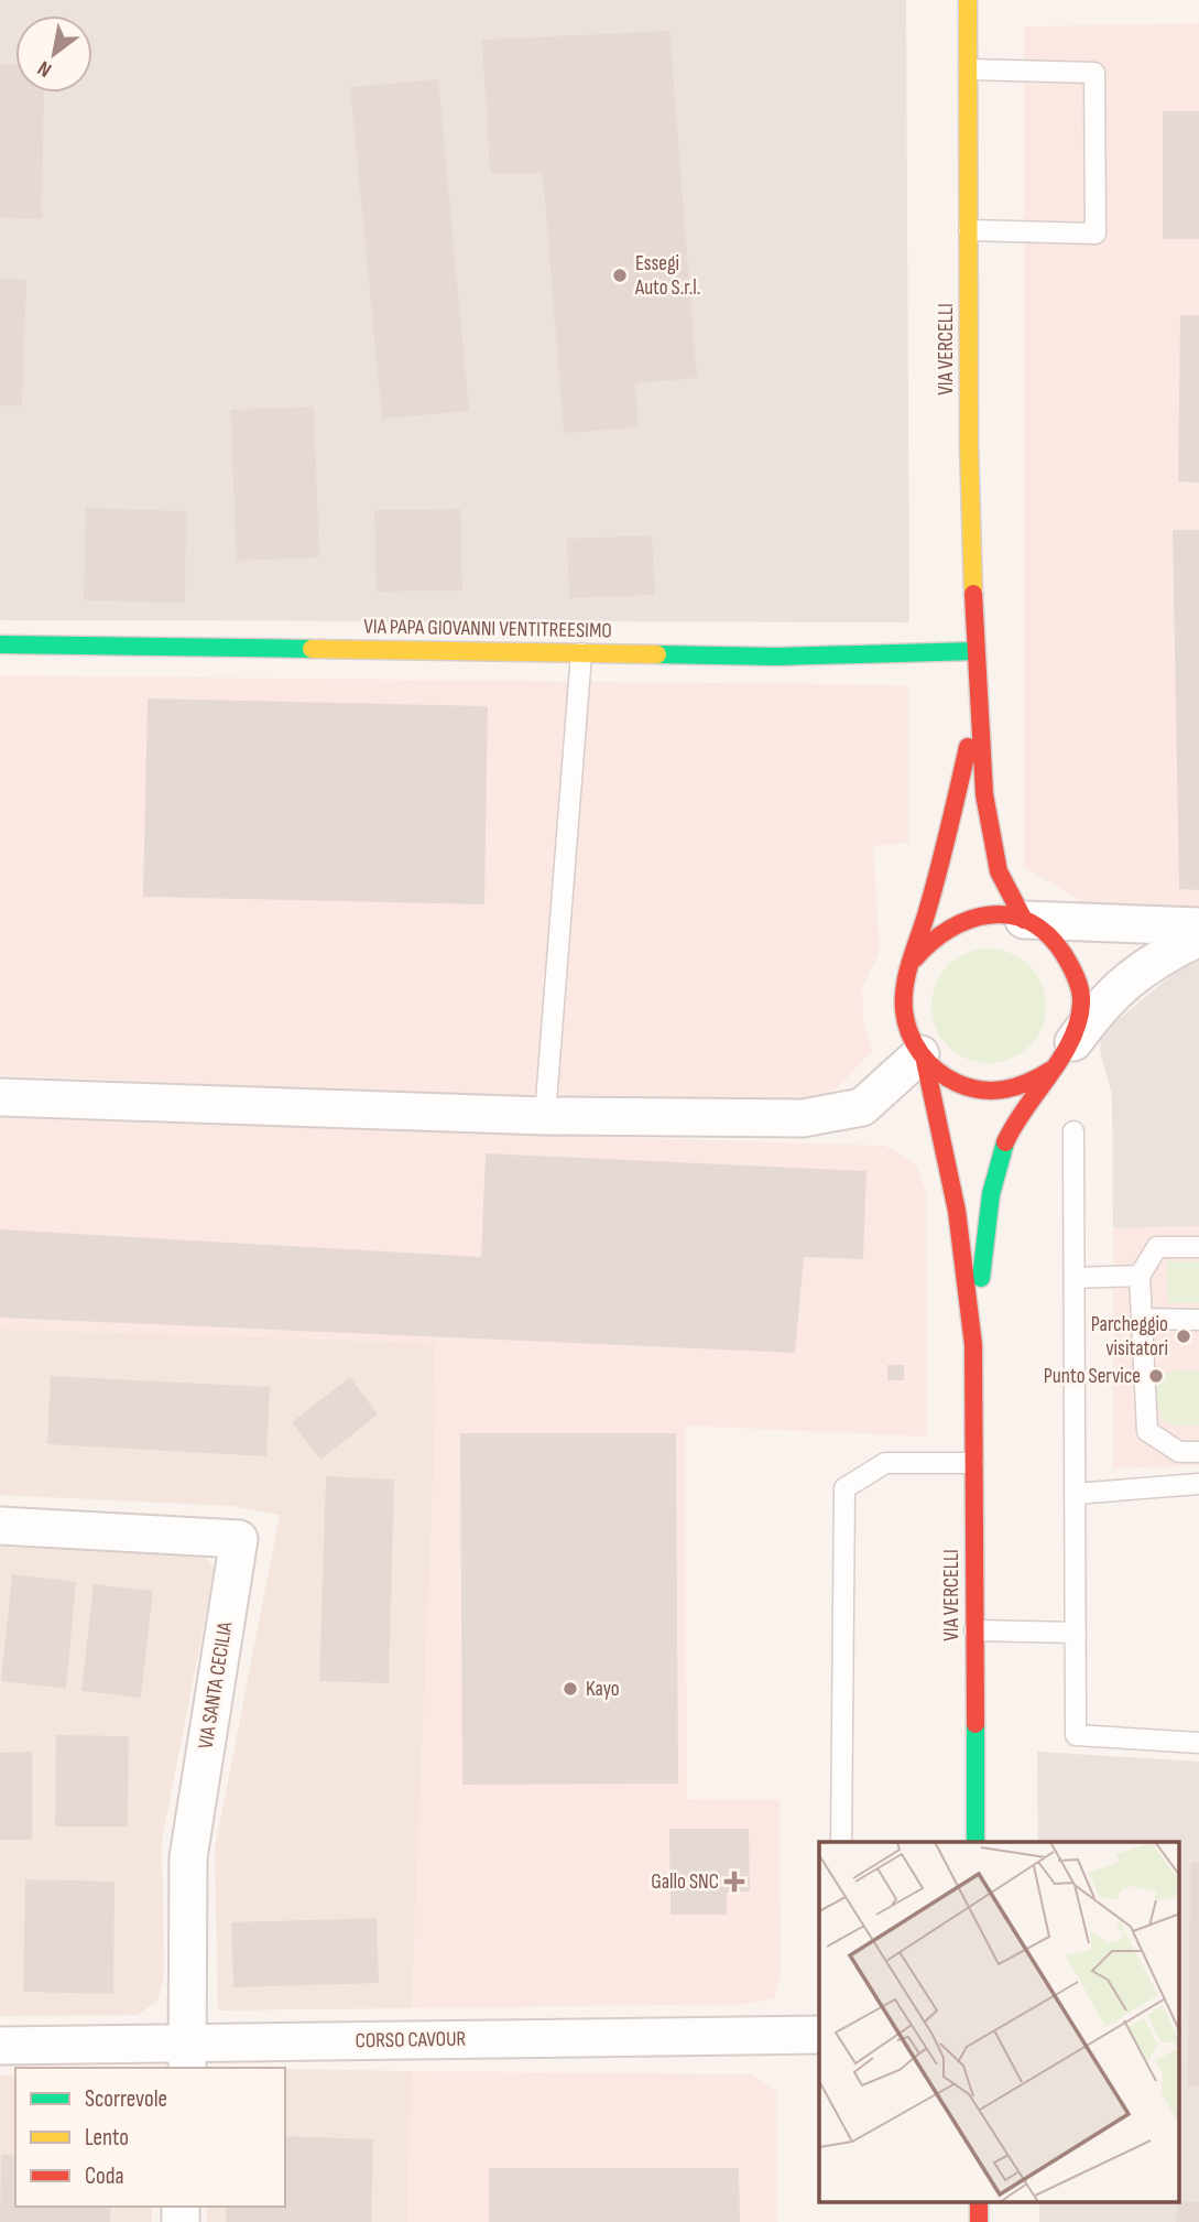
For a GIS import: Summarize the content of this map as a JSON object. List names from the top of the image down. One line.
{"streets":{"main road":["VIA VERCELLI","VIA PAPA GIOVANNI VENTITREESIMO"],"street":["VIA SANTA CECILIA","CORSO CAVOUR"]},"crossings":[["VIA VERCELLI","VIA PAPA GIOVANNI VENTITREESIMO"],["VIA SANTA CECILIA","CORSO CAVOUR"]],"places":{"other":["Essegi Auto S.r.l.","Parcheggio visitatori","Punto Service","Kayo"],"health":["Gallo SNC"]},"legend":["Scorrevole","Lento","Coda"],"north":"bottom left"}
